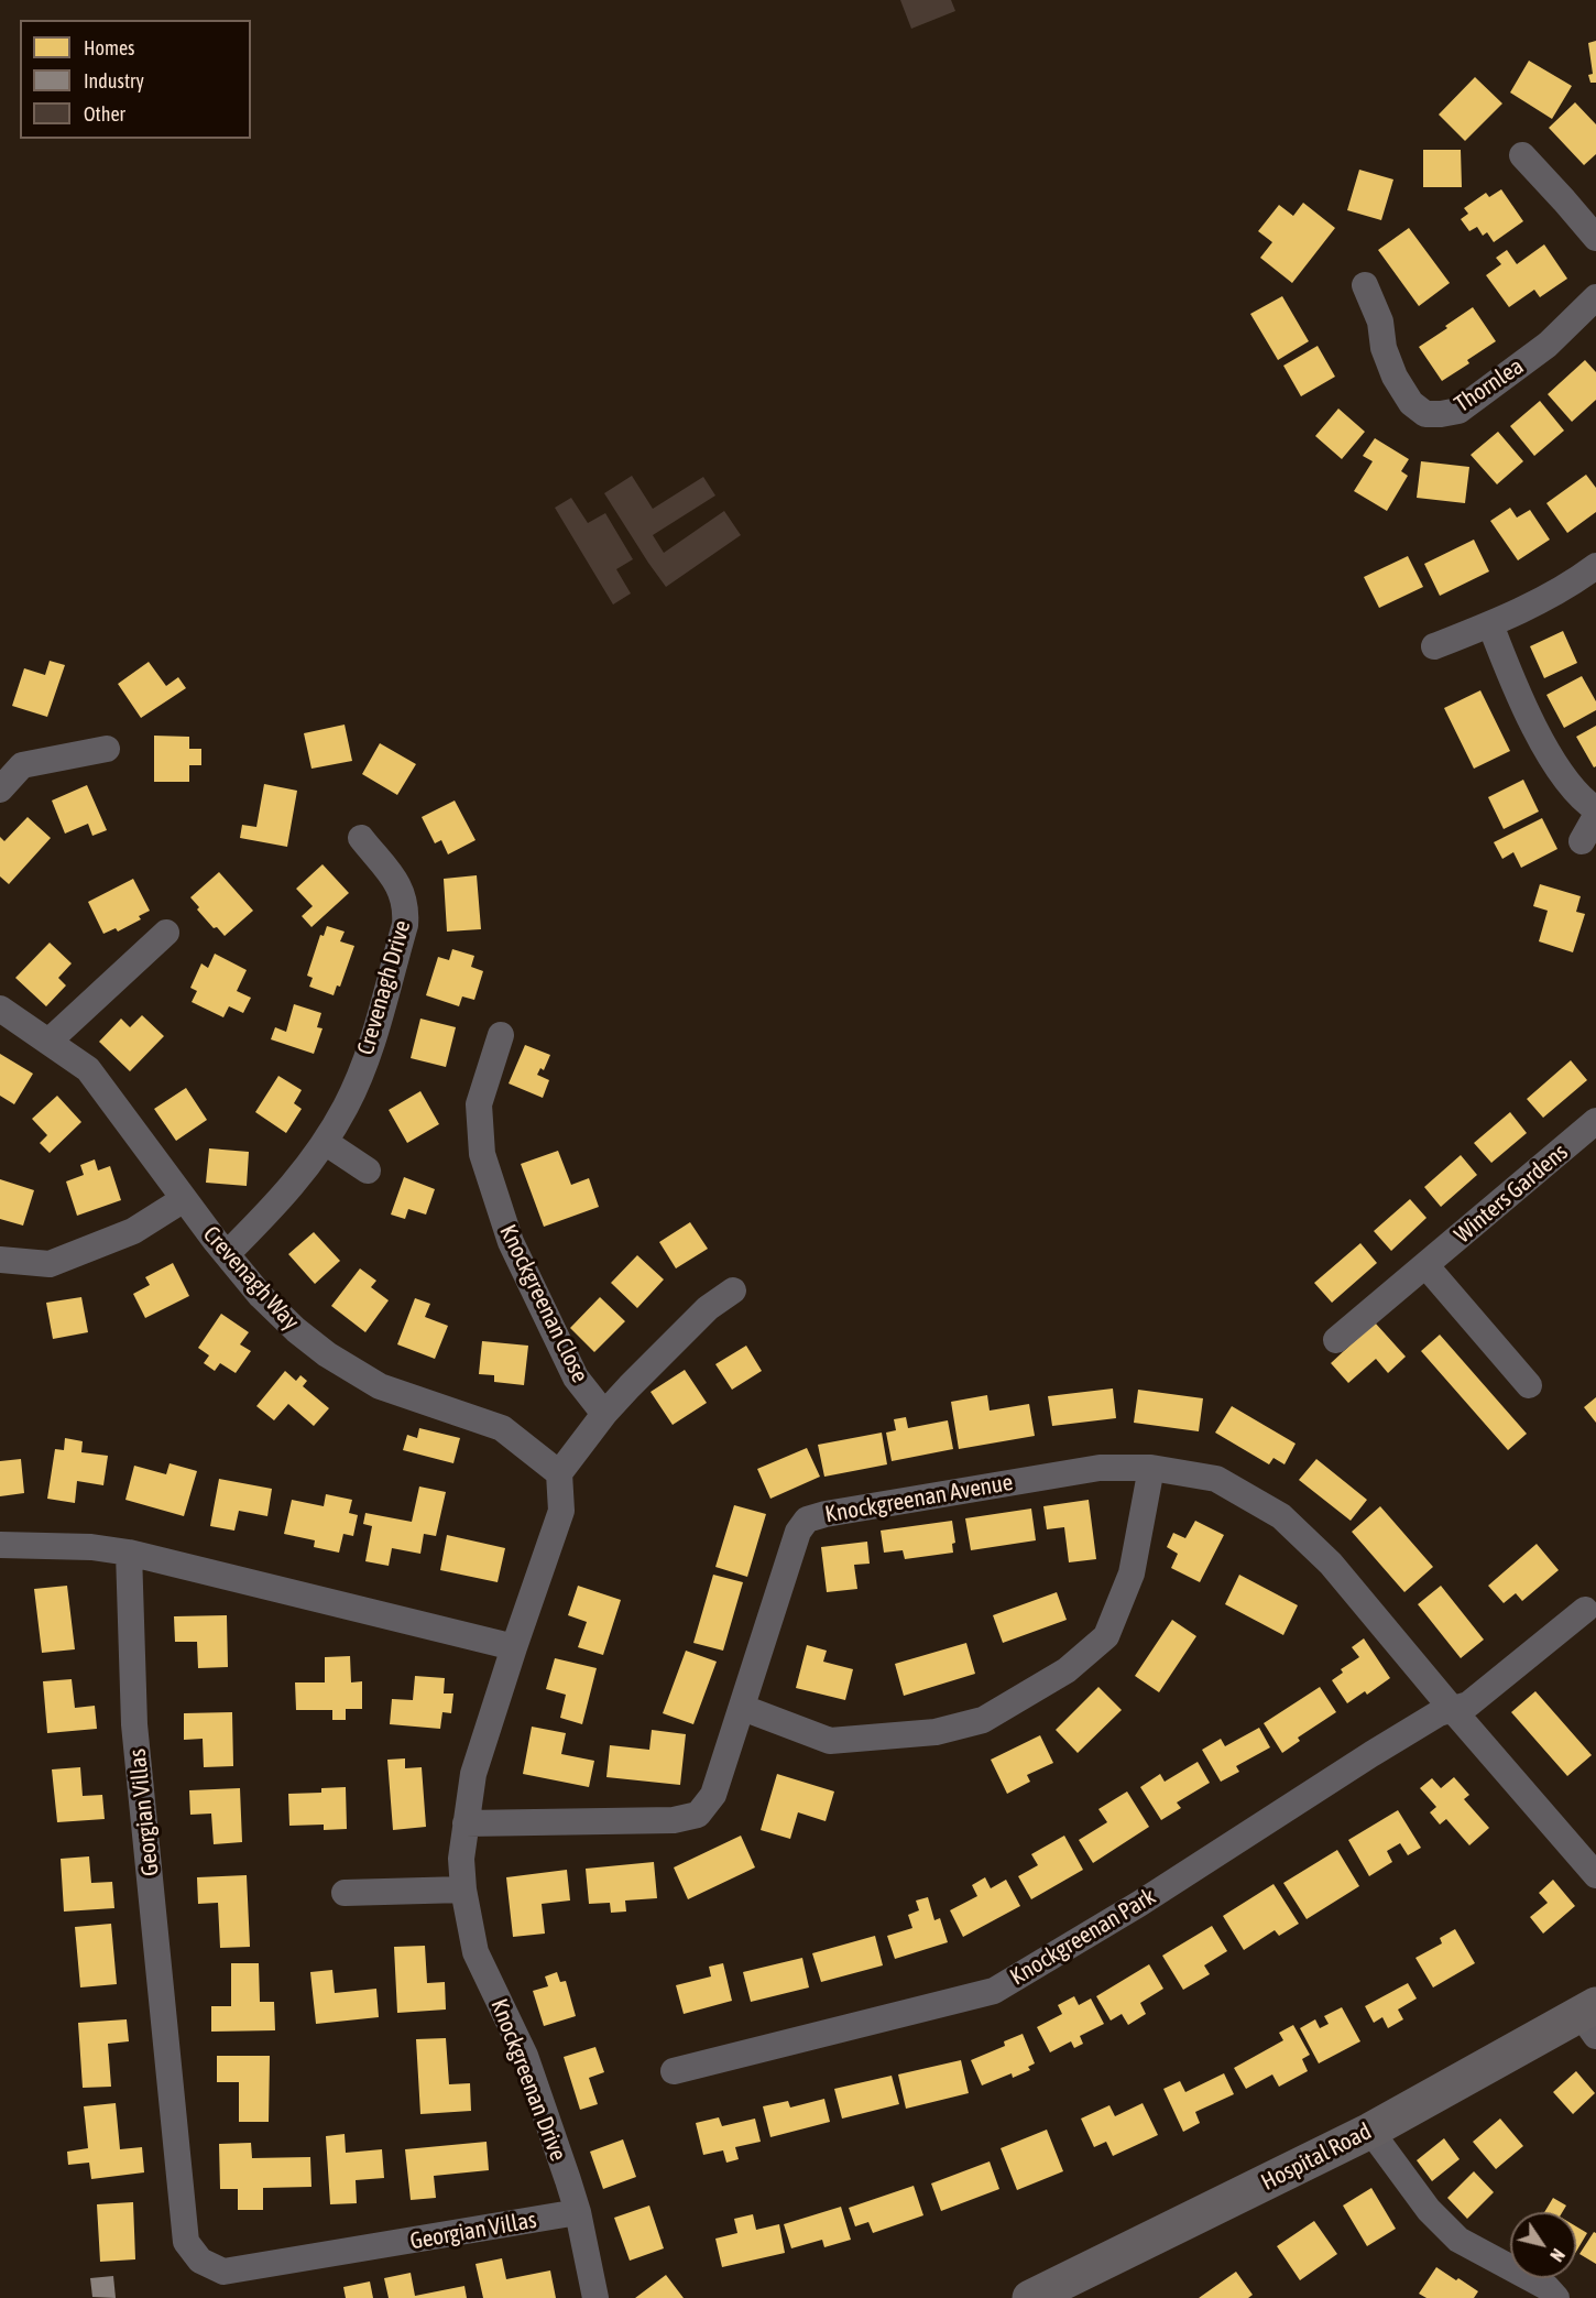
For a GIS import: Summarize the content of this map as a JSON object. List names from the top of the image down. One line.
{"streets":{"main road":["Hospital Road"],"street":["Thornlea","Crevenagh Drive","Winters Gardens","Crevenagh Way","Knockgreenan Close","Knockgreenan Avenue","Georgian Villas","Knockgreenan Park","Knockgreenan Drive"]},"crossings":[["Crevenagh Drive","Crevenagh Way"],["Crevenagh Way","Knockgreenan Close"],["Knockgreenan Avenue","Knockgreenan Park"],["Knockgreenan Avenue","Knockgreenan Drive"],["Georgian Villas","Knockgreenan Drive"]],"legend":["Homes","Industry","Other"],"north":"bottom right"}
